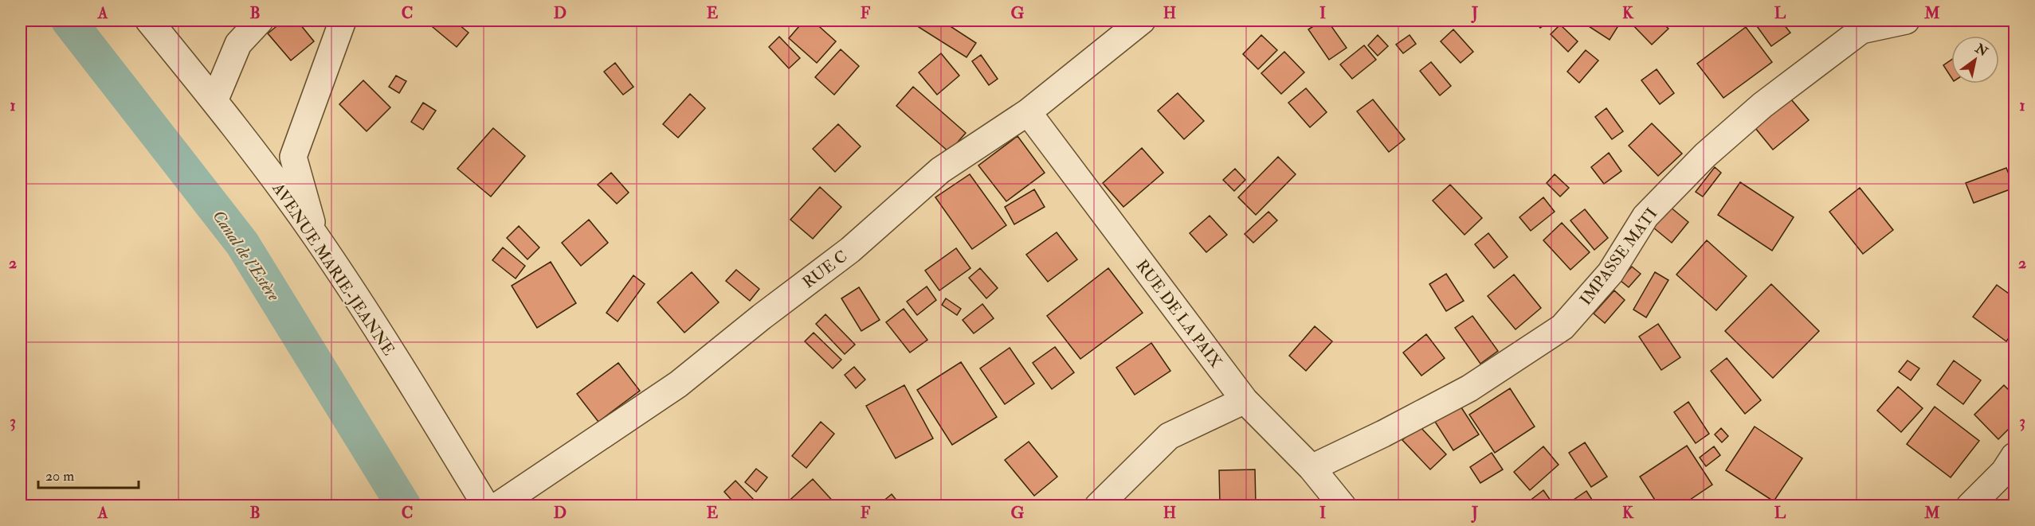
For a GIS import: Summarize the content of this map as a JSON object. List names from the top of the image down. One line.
{"streets":{"street":["IMPASSE MATI","AVENUE MARIE-JEANNE","RUE C","RUE DE LA PAIX"]},"crossings":[["IMPASSE MATI","RUE DE LA PAIX"],["RUE C","RUE DE LA PAIX"]],"water":["Canal de l'Estère"],"scale_bar":"20 m","north":"top right","grid":{"columns":["A","B","C","D","E","F","G","H","I","J","K","L","M"],"rows":["1","2","3"]}}
